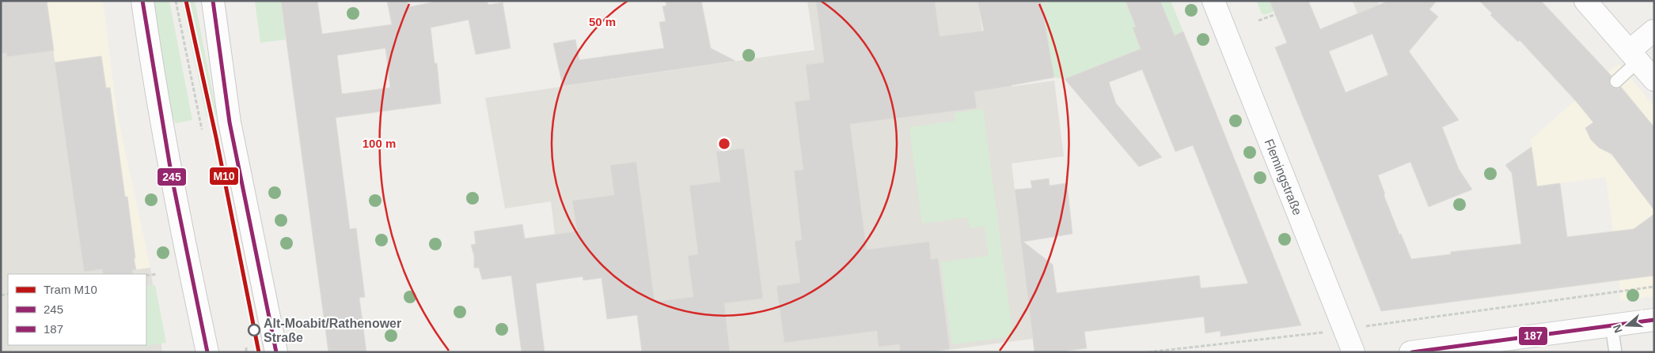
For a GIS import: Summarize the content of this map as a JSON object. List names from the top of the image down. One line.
{"streets":{"street":["Flemingstraße"]},"places":["Alt-Moabit/Rathenower Straße"],"lines":["tram line M10","transit line 245","transit line 187"],"legend":["Tram M10","245","187"],"north":"left","rings":["50 m","100 m"]}
